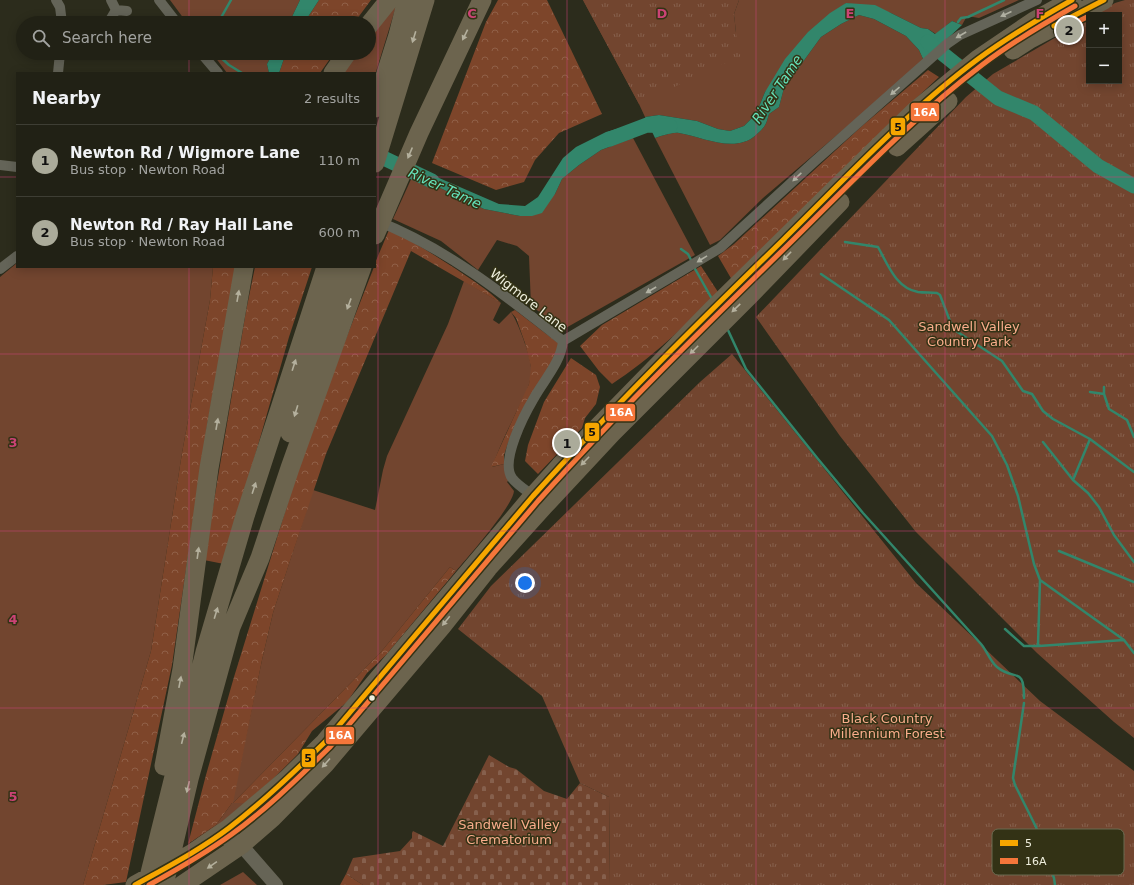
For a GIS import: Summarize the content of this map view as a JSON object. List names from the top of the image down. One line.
{"streets":{"street":["Wigmore Lane"]},"water":["River Tame"],"parks":["Sandwell Valley Country Park","Black Country Millennium Forest","Sandwell Valley Crematorium"],"lines":["transit line 5","transit line 16A"],"legend":["5","16A"],"page":{"map_buttons":["+","−"],"pins":["2","1"],"search":"Search here","heading":["Nearby","2 results"],"list":[{"mark":"1","name":"Newton Rd / Wigmore Lane","note":"Bus stop · Newton Road","value":"110 m"},{"mark":"2","name":"Newton Rd / Ray Hall Lane","note":"Bus stop · Newton Road","value":"600 m"}]},"grid":{"columns":["C","D","E","F"],"rows":["3","4","5"]}}
